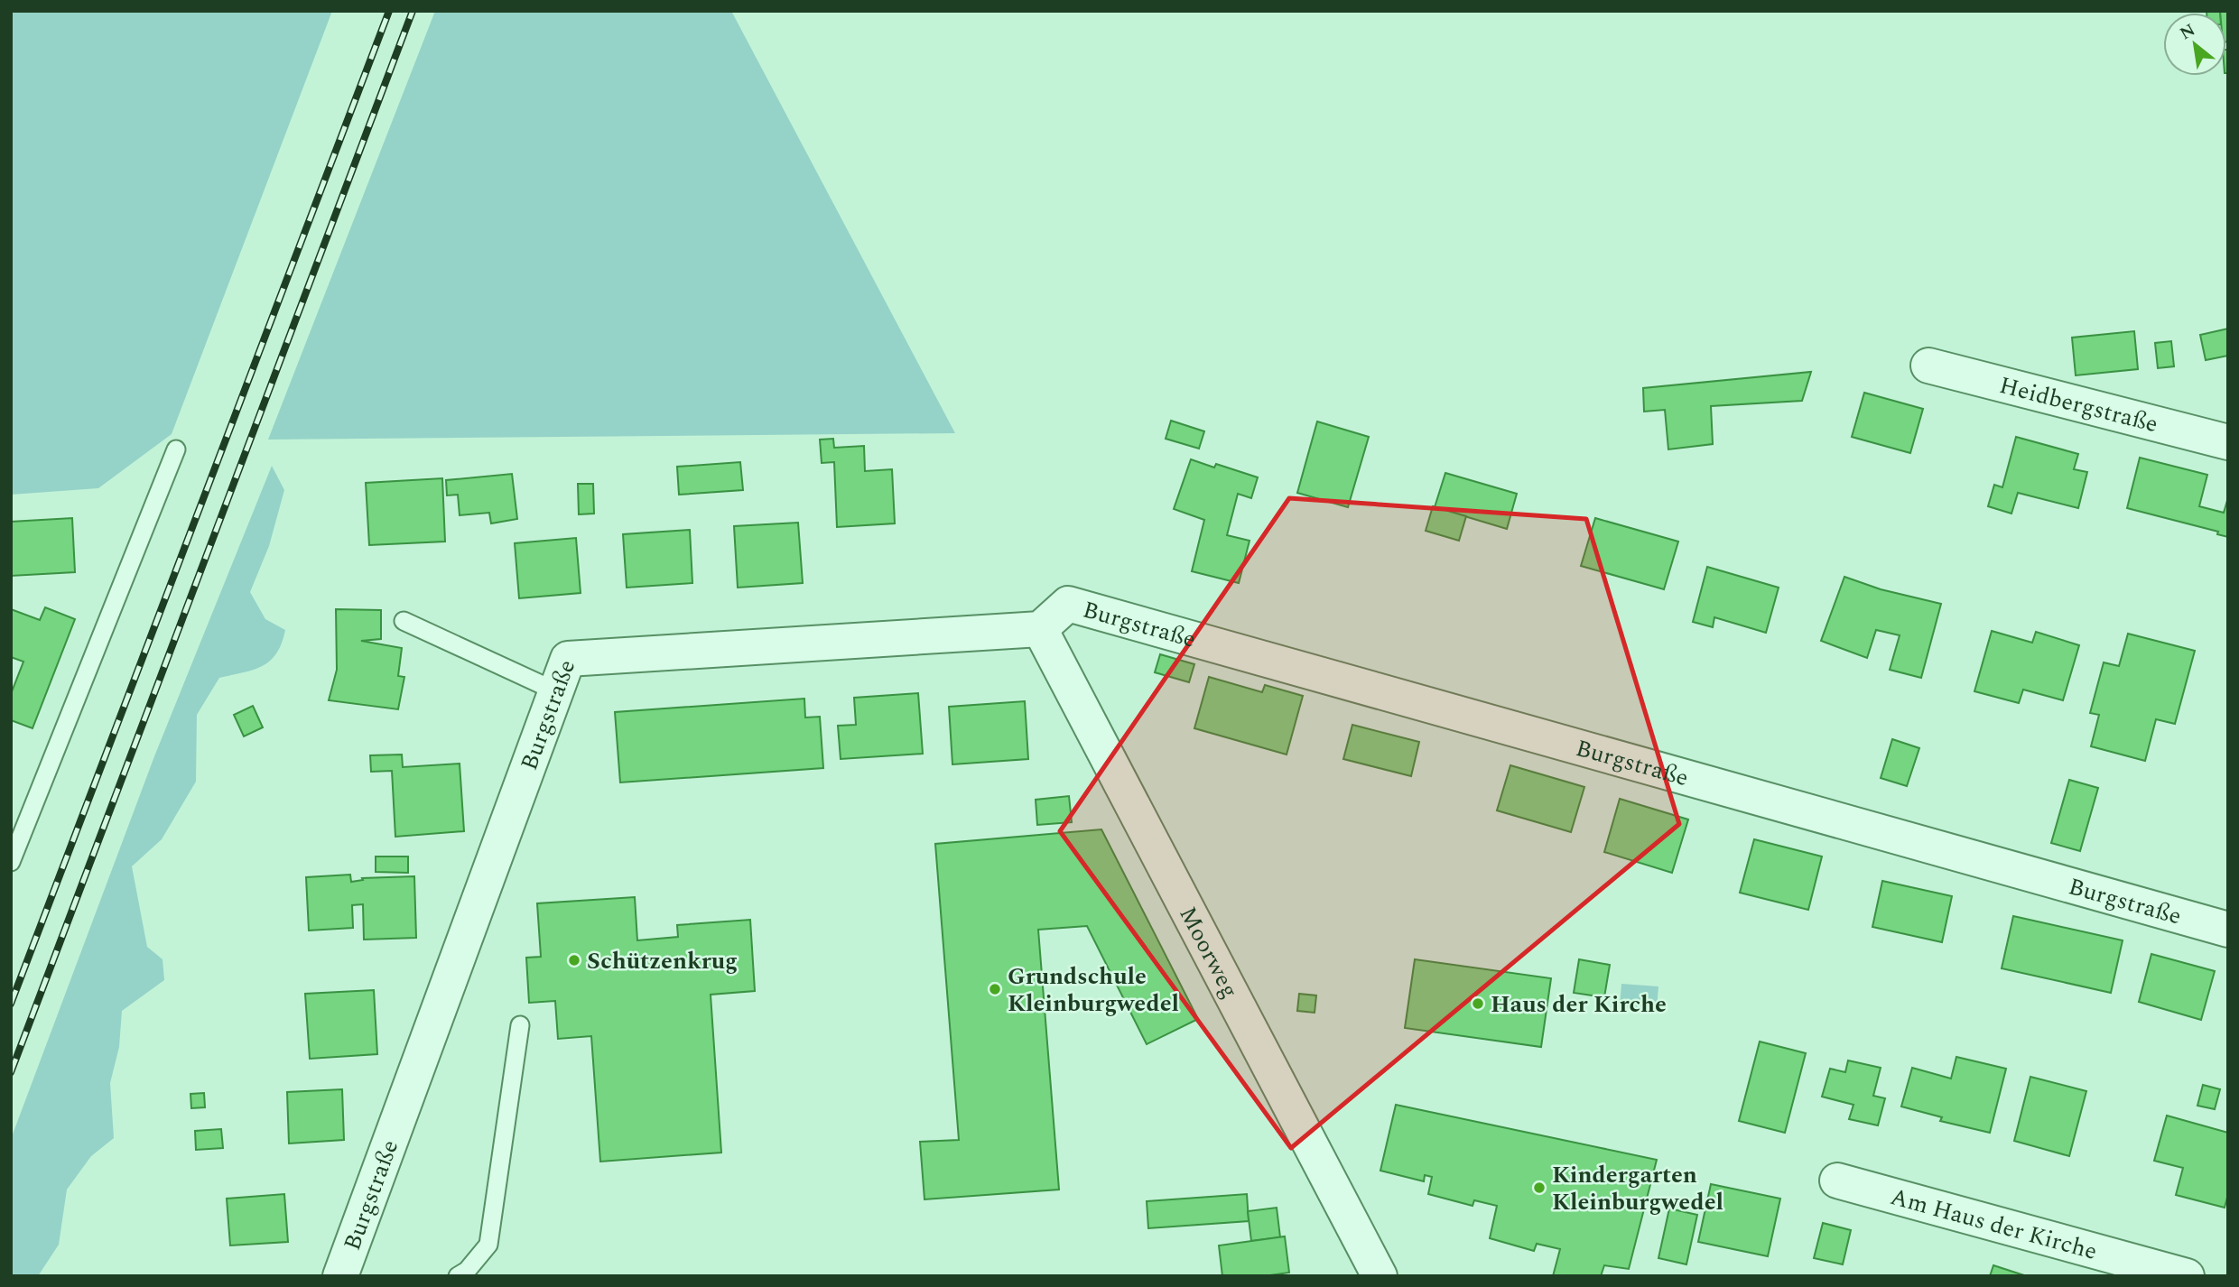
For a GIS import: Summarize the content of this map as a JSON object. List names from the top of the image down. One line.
{"streets":{"street":["Heidbergstraße","Burgstraße","Moorweg","Am Haus der Kirche"]},"crossings":[["Burgstraße","Moorweg"]],"places":["Schützenkrug","Grundschule Kleinburgwedel","Haus der Kirche","Kindergarten Kleinburgwedel"],"north":"top left"}
